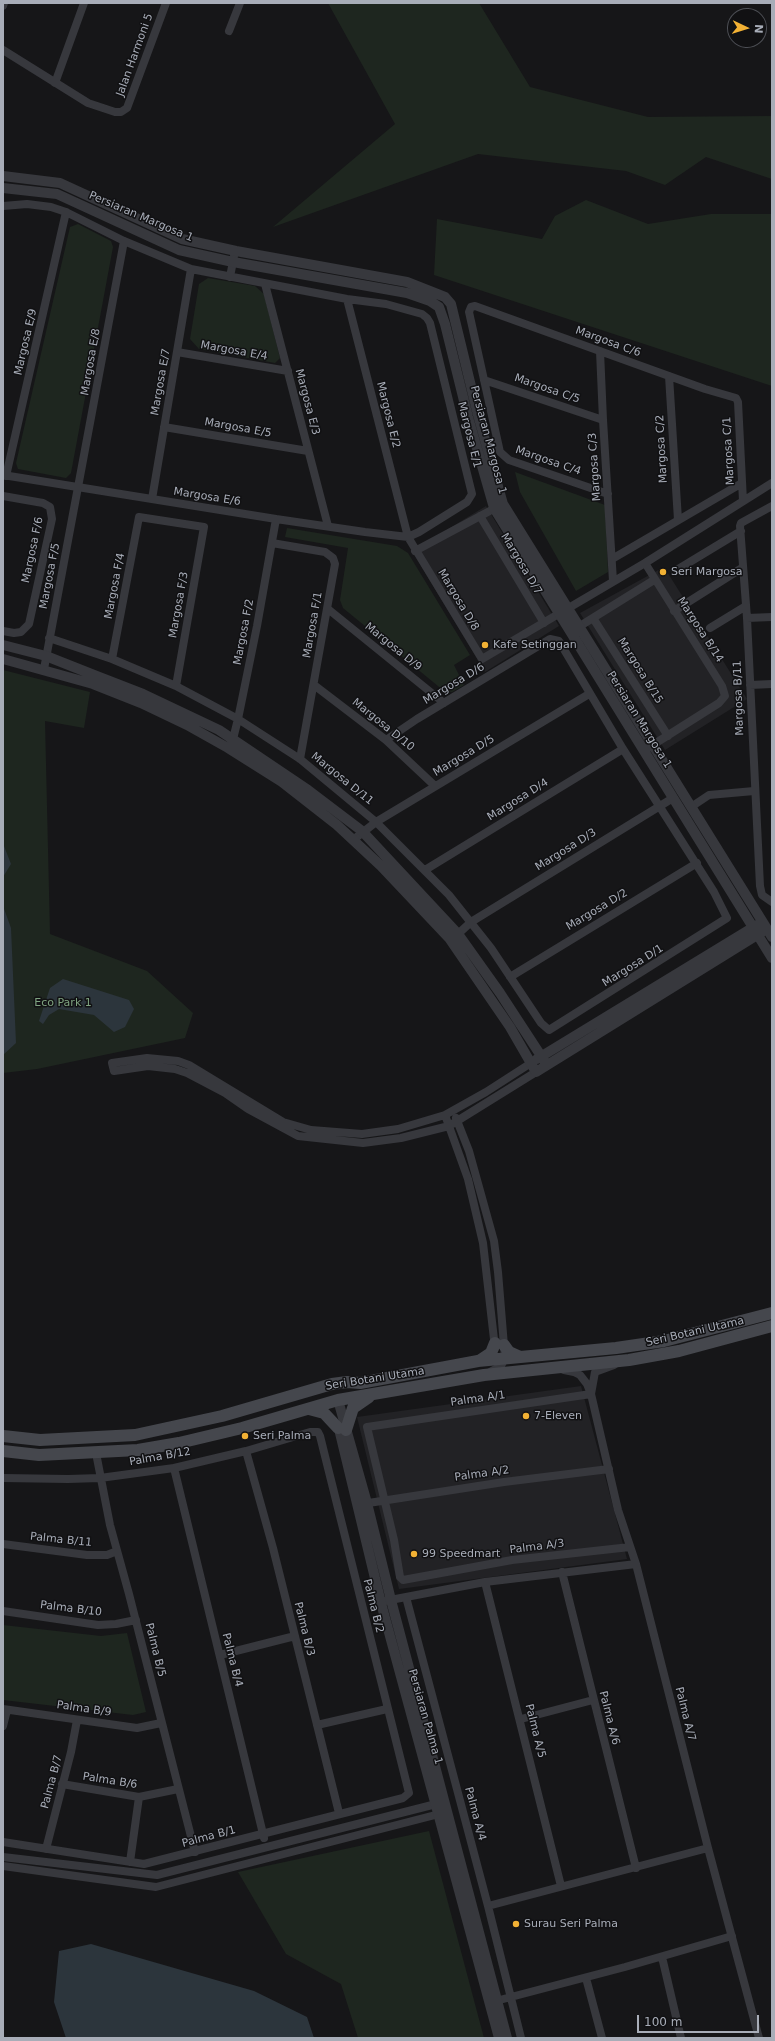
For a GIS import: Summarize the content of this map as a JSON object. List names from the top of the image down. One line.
{"streets":{"main road":["Seri Botani Utama"],"street":["Jalan Harmoni 5","Persiaran Margosa 1","Margosa E/9","Margosa C/6","Margosa E/4","Margosa E/8","Margosa E/7","Margosa C/5","Margosa E/3","Margosa E/2","Margosa E/5","Margosa E/1","Margosa C/2","Margosa C/1","Margosa C/4","Margosa C/3","Margosa E/6","Margosa F/6","Margosa D/7","Margosa F/5","Margosa F/4","Margosa D/8","Margosa F/3","Margosa F/1","Margosa B/14","Margosa F/2","Margosa D/9","Margosa B/15","Margosa D/6","Margosa B/11","Margosa D/10","Margosa D/5","Margosa D/11","Margosa D/4","Margosa D/3","Margosa D/2","Margosa D/1","Palma A/1","Palma B/12","Palma A/2","Palma B/11","Palma A/3","Palma B/2","Palma B/10","Palma B/3","Palma B/5","Palma B/4","Palma B/9","Palma A/7","Persiaran Palma 1","Palma A/6","Palma A/5","Palma B/6","Palma B/7","Palma A/4","Palma B/1"]},"crossings":[["Persiaran Margosa 1","Margosa B/14"],["Persiaran Margosa 1","Margosa D/3"],["Margosa E/9","Margosa E/6"],["Margosa C/6","Margosa C/5"],["Margosa C/6","Margosa C/2"],["Margosa C/6","Margosa C/1"],["Margosa C/6","Margosa C/4"],["Margosa C/6","Margosa C/3"],["Margosa E/4","Margosa E/7"],["Margosa E/4","Margosa E/3"],["Margosa E/8","Margosa E/6"],["Margosa E/8","Margosa F/5"],["Margosa E/7","Margosa E/5"],["Margosa E/7","Margosa E/6"],["Margosa C/5","Margosa C/4"],["Margosa C/5","Margosa C/3"],["Margosa E/3","Margosa E/5"],["Margosa E/3","Margosa E/6"],["Margosa E/2","Margosa E/1"],["Margosa E/2","Margosa E/6"],["Margosa E/2","Margosa D/8"],["Margosa E/1","Margosa E/6"],["Margosa C/4","Margosa C/3"],["Margosa E/6","Margosa F/5"],["Margosa E/6","Margosa F/2"],["Margosa D/7","Margosa D/8"],["Margosa F/5","Margosa D/11"],["Margosa F/4","Margosa F/3"],["Margosa F/4","Margosa D/11"],["Margosa F/3","Margosa D/11"],["Margosa F/1","Margosa F/2"],["Margosa F/1","Margosa D/9"],["Margosa F/1","Margosa D/10"],["Margosa F/1","Margosa D/11"],["Margosa B/14","Margosa B/15"],["Margosa F/2","Margosa D/11"],["Margosa D/9","Margosa D/6"],["Margosa D/6","Margosa D/10"],["Margosa D/6","Margosa D/5"],["Margosa D/10","Margosa D/5"],["Margosa D/5","Margosa D/11"],["Margosa D/11","Margosa D/4"],["Margosa D/11","Margosa D/3"],["Margosa D/11","Margosa D/2"],["Margosa D/11","Margosa D/1"],["Margosa D/2","Margosa D/1"],["Seri Botani Utama","Palma B/5"],["Seri Botani Utama","Palma A/7"],["Seri Botani Utama","Persiaran Palma 1"],["Palma A/1","Palma A/2"],["Palma A/1","Palma A/3"],["Palma A/1","Palma A/7"],["Palma B/12","Palma B/2"],["Palma B/12","Palma B/3"],["Palma B/12","Palma B/5"],["Palma B/12","Palma B/4"],["Palma A/2","Palma A/3"],["Palma A/2","Palma A/7"],["Palma A/2","Persiaran Palma 1"],["Palma B/11","Palma B/5"],["Palma A/3","Palma A/7"],["Palma B/2","Palma B/1"],["Palma B/10","Palma B/5"],["Palma B/3","Palma B/1"],["Palma B/5","Palma B/9"],["Palma B/5","Palma B/6"],["Palma B/5","Palma B/1"],["Palma B/4","Palma B/1"],["Palma B/9","Palma B/7"],["Palma B/6","Palma B/7"],["Palma B/7","Palma B/1"]],"parks":["Eco Park 1"],"places":["Seri Margosa","Kafe Setinggan","7-Eleven","Seri Palma","99 Speedmart","Surau Seri Palma"],"scale_bar":"100 m","north":"right"}
